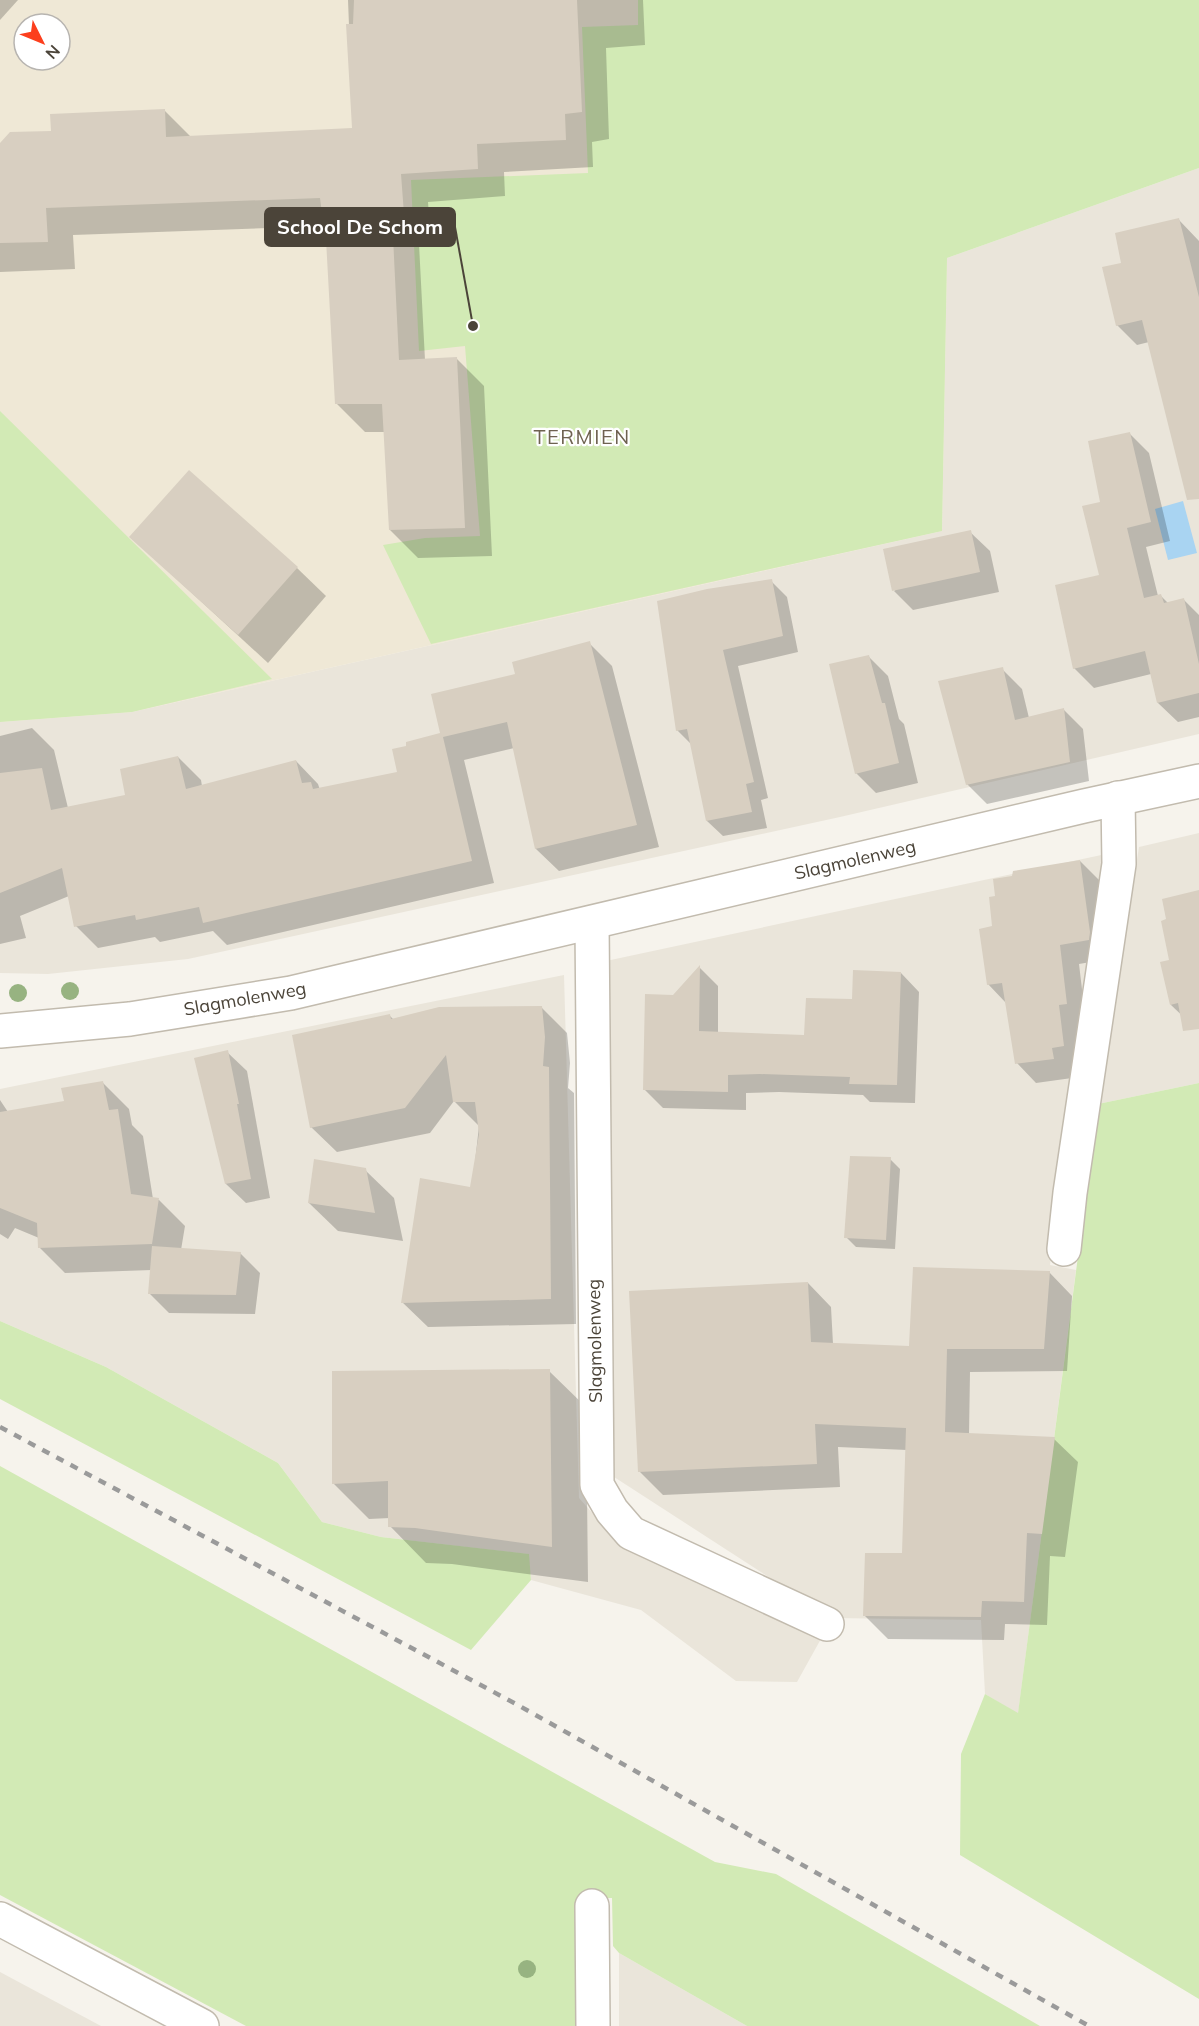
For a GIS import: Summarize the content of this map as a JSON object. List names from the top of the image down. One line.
{"streets":{"street":["Slagmolenweg"]},"districts":["TERMIEN"],"places":["School De Schom"],"north":"bottom right"}
